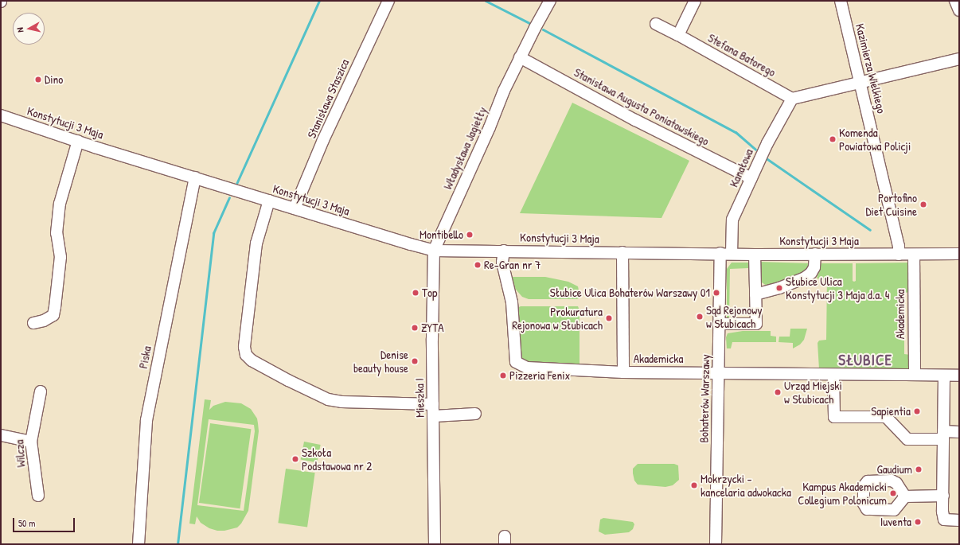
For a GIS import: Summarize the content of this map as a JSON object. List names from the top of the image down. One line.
{"streets":{"street":["Stefana Batorego","Kazimierza Wielkiego","Stanisława Staszica","Stanisława Augusta Poniatowskiego","Konstytucji 3 Maja","Władysława Jagiełły","Kanałowa","Akademicka","Piska","Mieszka I","Bohaterów Warszawy","Wilcza"]},"crossings":[["Stefana Batorego","Kanałowa"],["Kazimierza Wielkiego","Konstytucji 3 Maja"],["Stanisława Staszica","Konstytucji 3 Maja"],["Stanisława Augusta Poniatowskiego","Władysława Jagiełły"],["Stanisława Augusta Poniatowskiego","Kanałowa"],["Konstytucji 3 Maja","Władysława Jagiełły"],["Konstytucji 3 Maja","Kanałowa"],["Konstytucji 3 Maja","Akademicka"],["Konstytucji 3 Maja","Piska"],["Konstytucji 3 Maja","Mieszka I"],["Konstytucji 3 Maja","Bohaterów Warszawy"],["Władysława Jagiełły","Mieszka I"],["Kanałowa","Bohaterów Warszawy"],["Akademicka","Bohaterów Warszawy"]],"districts":["SŁUBICE"],"places":["Dino","Komenda Powiatowa Policji","Portofino Diet Cuisine","Montibello","Re-Gran nr 7","Słubice Ulica Konstytucji 3 Maja d.a. 4","Top","Słubice Ulica Bohaterów Warszawy 01","Sąd Rejonowy w Słubicach","Prokuratura Rejonowa w Słubicach","ZYTA","Denise beauty house","Pizzeria Fenix","Urząd Miejski w Słubicach","Sapientia","Szkoła Podstawowa nr 2","Gaudium","Mokrzycki - kancelaria adwokacka","Kampus Akademicki Collegium Polonicum","Iuventa"],"scale_bar":"50 m","north":"left"}
